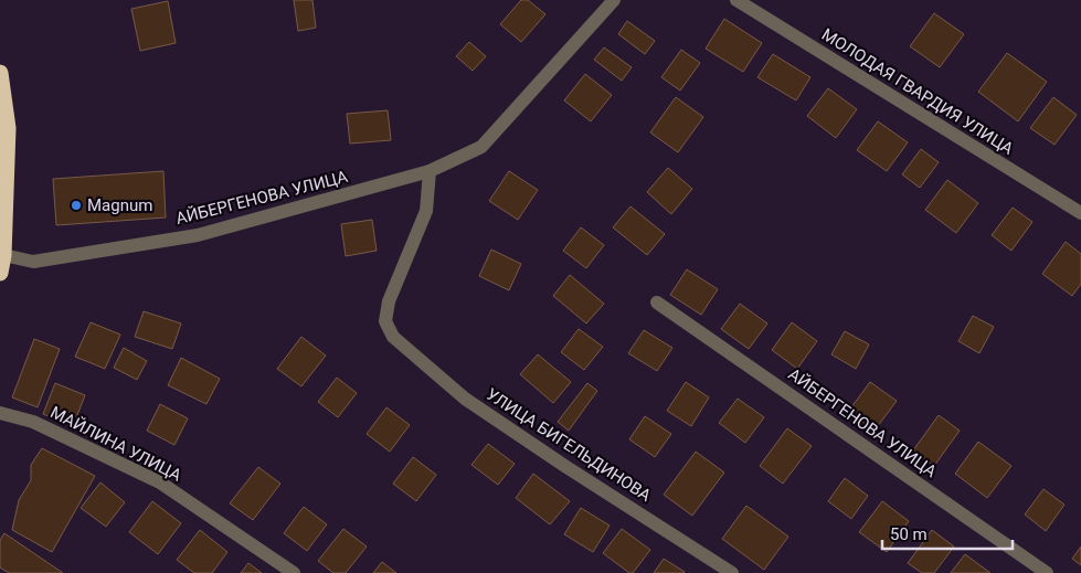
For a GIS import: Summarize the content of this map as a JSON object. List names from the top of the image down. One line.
{"streets":{"street":["МОЛОДАЯ ГВАРДИЯ УЛИЦА","АЙБЕРГЕНОВА УЛИЦА","МАЙЛИНА УЛИЦА","УЛИЦА БИГЕЛЬДИНОВА"]},"crossings":[["АЙБЕРГЕНОВА УЛИЦА","УЛИЦА БИГЕЛЬДИНОВА"]],"places":["Magnum"],"scale_bar":"50 m"}
